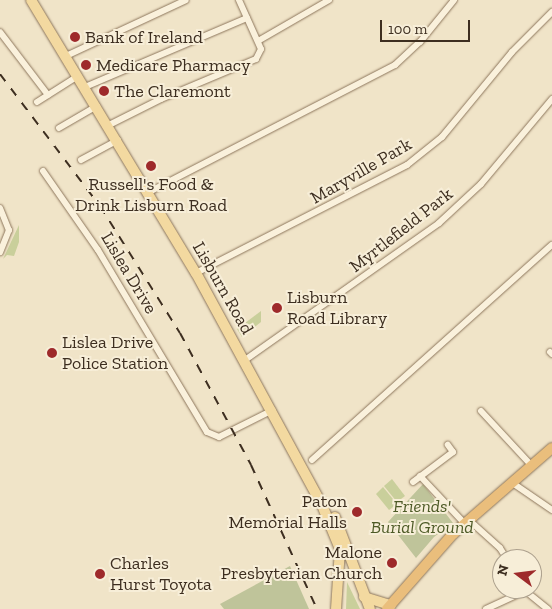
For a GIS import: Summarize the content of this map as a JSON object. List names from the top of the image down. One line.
{"streets":{"main road":["Lisburn Road"],"street":["Maryville Park","Myrtlefield Park","Lislea Drive"]},"crossings":[["Maryville Park","Lisburn Road"],["Myrtlefield Park","Lisburn Road"],["Lislea Drive","Lisburn Road"]],"parks":["Friends' Burial Ground"],"places":["Bank of Ireland","Medicare Pharmacy","The Claremont","Russell's Food & Drink Lisburn Road","Lisburn Road Library","Lislea Drive Police Station","Paton Memorial Halls","Malone Presbyterian Church","Charles Hurst Toyota"],"scale_bar":"100 m","north":"left"}
